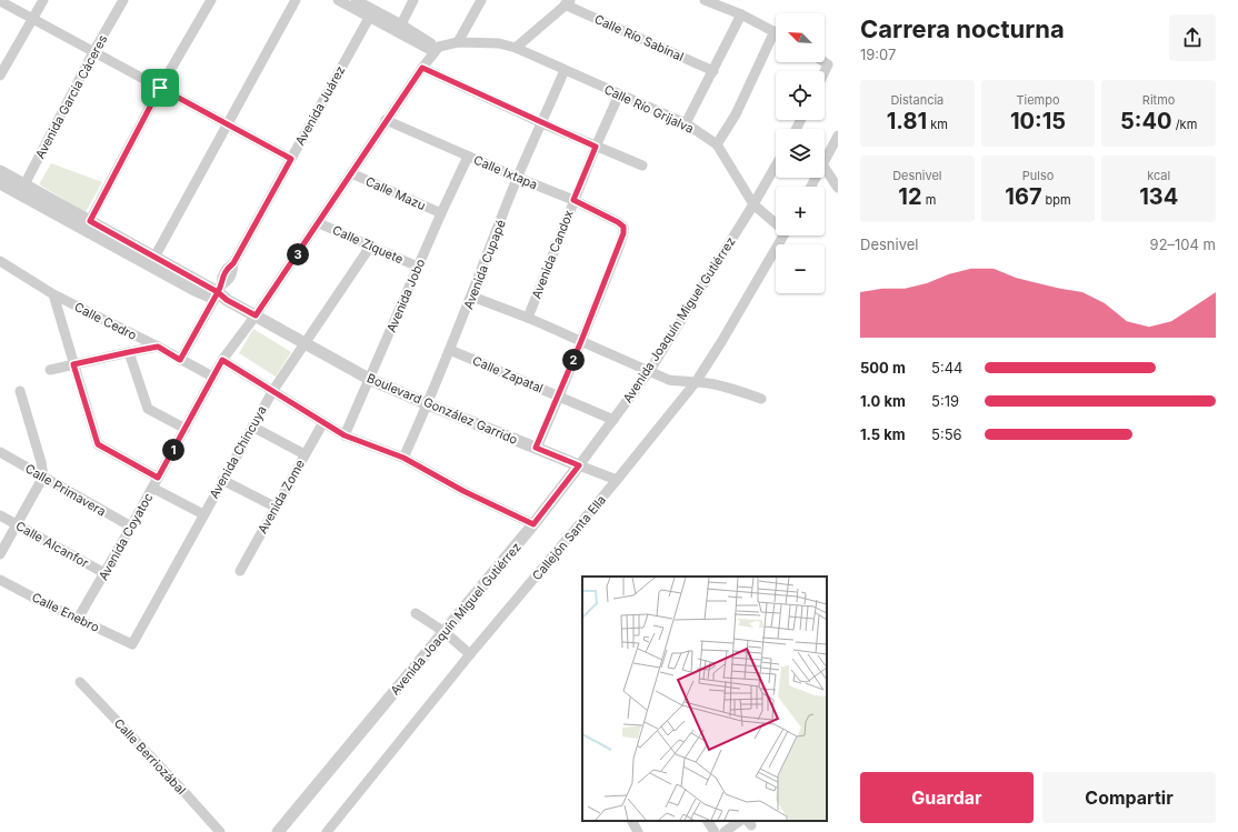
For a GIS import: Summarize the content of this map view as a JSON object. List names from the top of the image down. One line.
{"streets":{"street":["Calle Río Sabinal","Avenida García Cáceres","Avenida Juárez","Calle Río Grijalva","Calle Ixtapa","Calle Mazu","Calle Ziquete","Avenida Candox","Avenida Cupapé","Avenida Jobo","Avenida Joaquín Miguel Gutiérrez","Calle Cedro","Calle Zapatal","Boulevard González Garrido","Avenida Chincuya","Calle Primavera","Avenida Zome","Avenida Coyatoc","Callejón Santa Ella","Calle Alcanfor","Calle Enebro","Calle Berriozábal"]},"crossings":[["Avenida García Cáceres","Boulevard González Garrido"],["Avenida Juárez","Calle Cedro"],["Avenida Juárez","Boulevard González Garrido"],["Calle Río Grijalva","Avenida Candox"],["Calle Río Grijalva","Avenida Cupapé"],["Calle Río Grijalva","Avenida Joaquín Miguel Gutiérrez"],["Calle Río Grijalva","Avenida Coyatoc"],["Calle Ixtapa","Avenida Candox"],["Calle Ixtapa","Avenida Cupapé"],["Calle Ixtapa","Avenida Jobo"],["Calle Ixtapa","Avenida Coyatoc"],["Calle Mazu","Avenida Jobo"],["Calle Mazu","Avenida Coyatoc"],["Calle Ziquete","Avenida Jobo"],["Calle Ziquete","Avenida Chincuya"],["Calle Ziquete","Avenida Coyatoc"],["Avenida Cupapé","Calle Zapatal"],["Avenida Cupapé","Boulevard González Garrido"],["Avenida Jobo","Boulevard González Garrido"],["Avenida Joaquín Miguel Gutiérrez","Calle Zapatal"],["Avenida Joaquín Miguel Gutiérrez","Boulevard González Garrido"],["Calle Cedro","Avenida Coyatoc"],["Boulevard González Garrido","Avenida Chincuya"],["Boulevard González Garrido","Avenida Coyatoc"],["Boulevard González Garrido","Callejón Santa Ella"],["Avenida Chincuya","Calle Enebro"],["Calle Primavera","Avenida Coyatoc"],["Avenida Coyatoc","Calle Alcanfor"],["Avenida Coyatoc","Calle Enebro"]],"north":"top left","page":{"heading":["Carrera nocturna","19:07"],"map_buttons":["+","−"],"stats":[["Distancia","1.81 km"],["Tiempo","10:15"],["Ritmo","5:40 /km"],["Desnivel","12 m"],["Pulso","167 bpm"],["kcal","134"]],"chart":["Desnivel","92–104 m"],"pins":["3","2","1"],"list":[{"name":"500 m","note":"5:44"},{"name":"1.0 km","note":"5:19"},{"name":"1.5 km","note":"5:56"}],"buttons":["Guardar","Compartir"]}}
